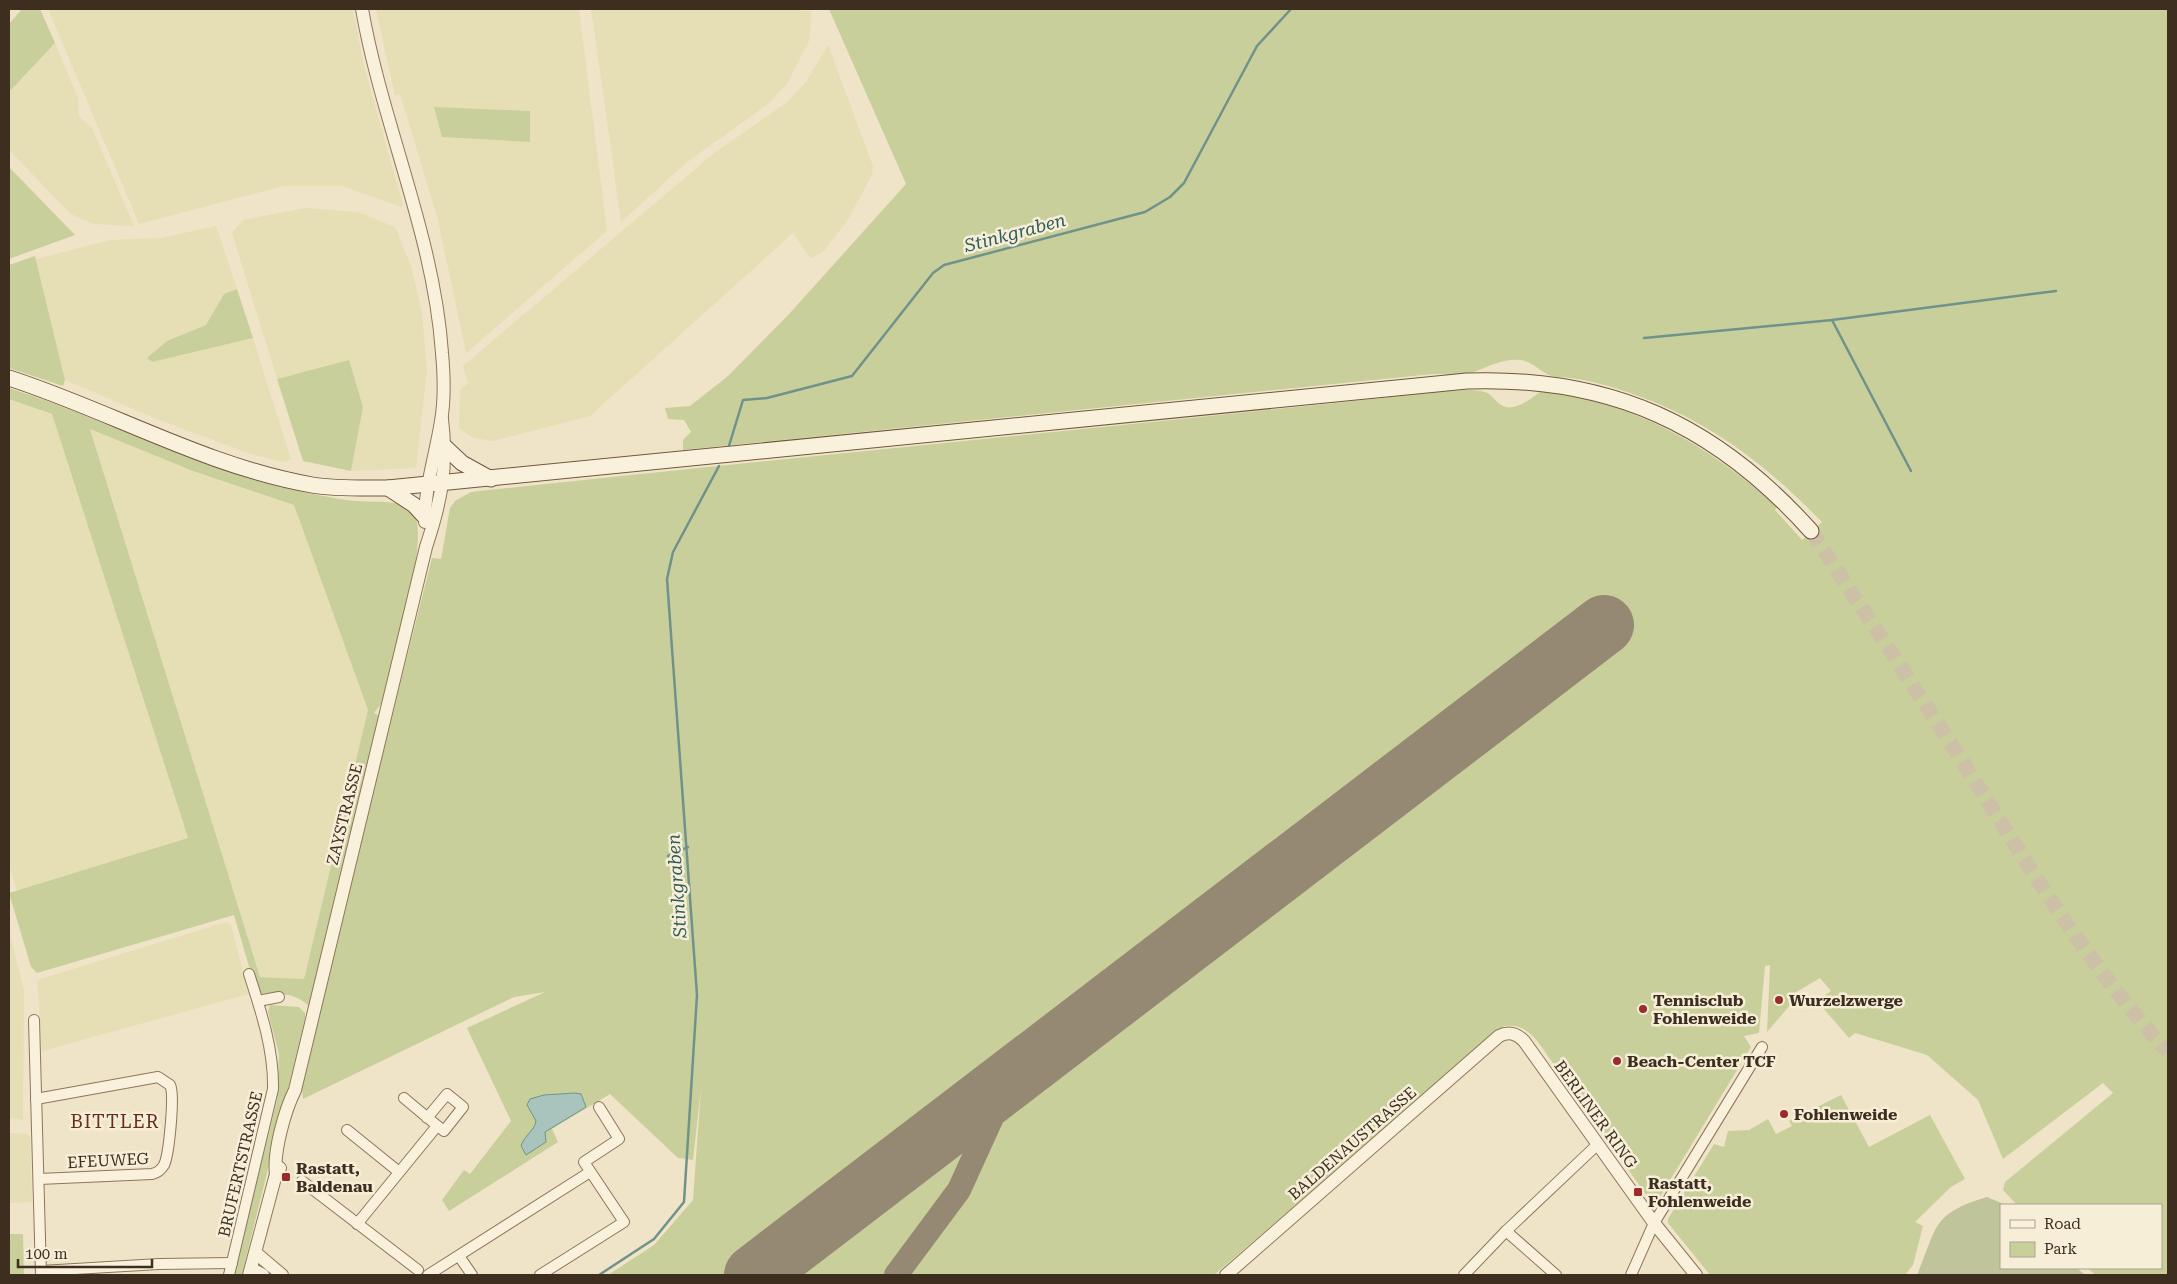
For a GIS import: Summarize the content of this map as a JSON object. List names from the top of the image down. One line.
{"streets":{"street":["ZAYSTRASSE","BERLINER RING","BALDENAUSTRASSE","EFEUWEG","BRUFERTSTRASSE"]},"crossings":[["BERLINER RING","BALDENAUSTRASSE"]],"districts":["BITTLER"],"water":["Stinkgraben"],"places":{"other":["Wurzelzwerge","Tennisclub Fohlenweide","Beach-Center TCF","Fohlenweide"],"transit":["Rastatt, Baldenau","Rastatt, Fohlenweide"]},"legend":["Road","Park"],"scale_bar":"100 m"}
